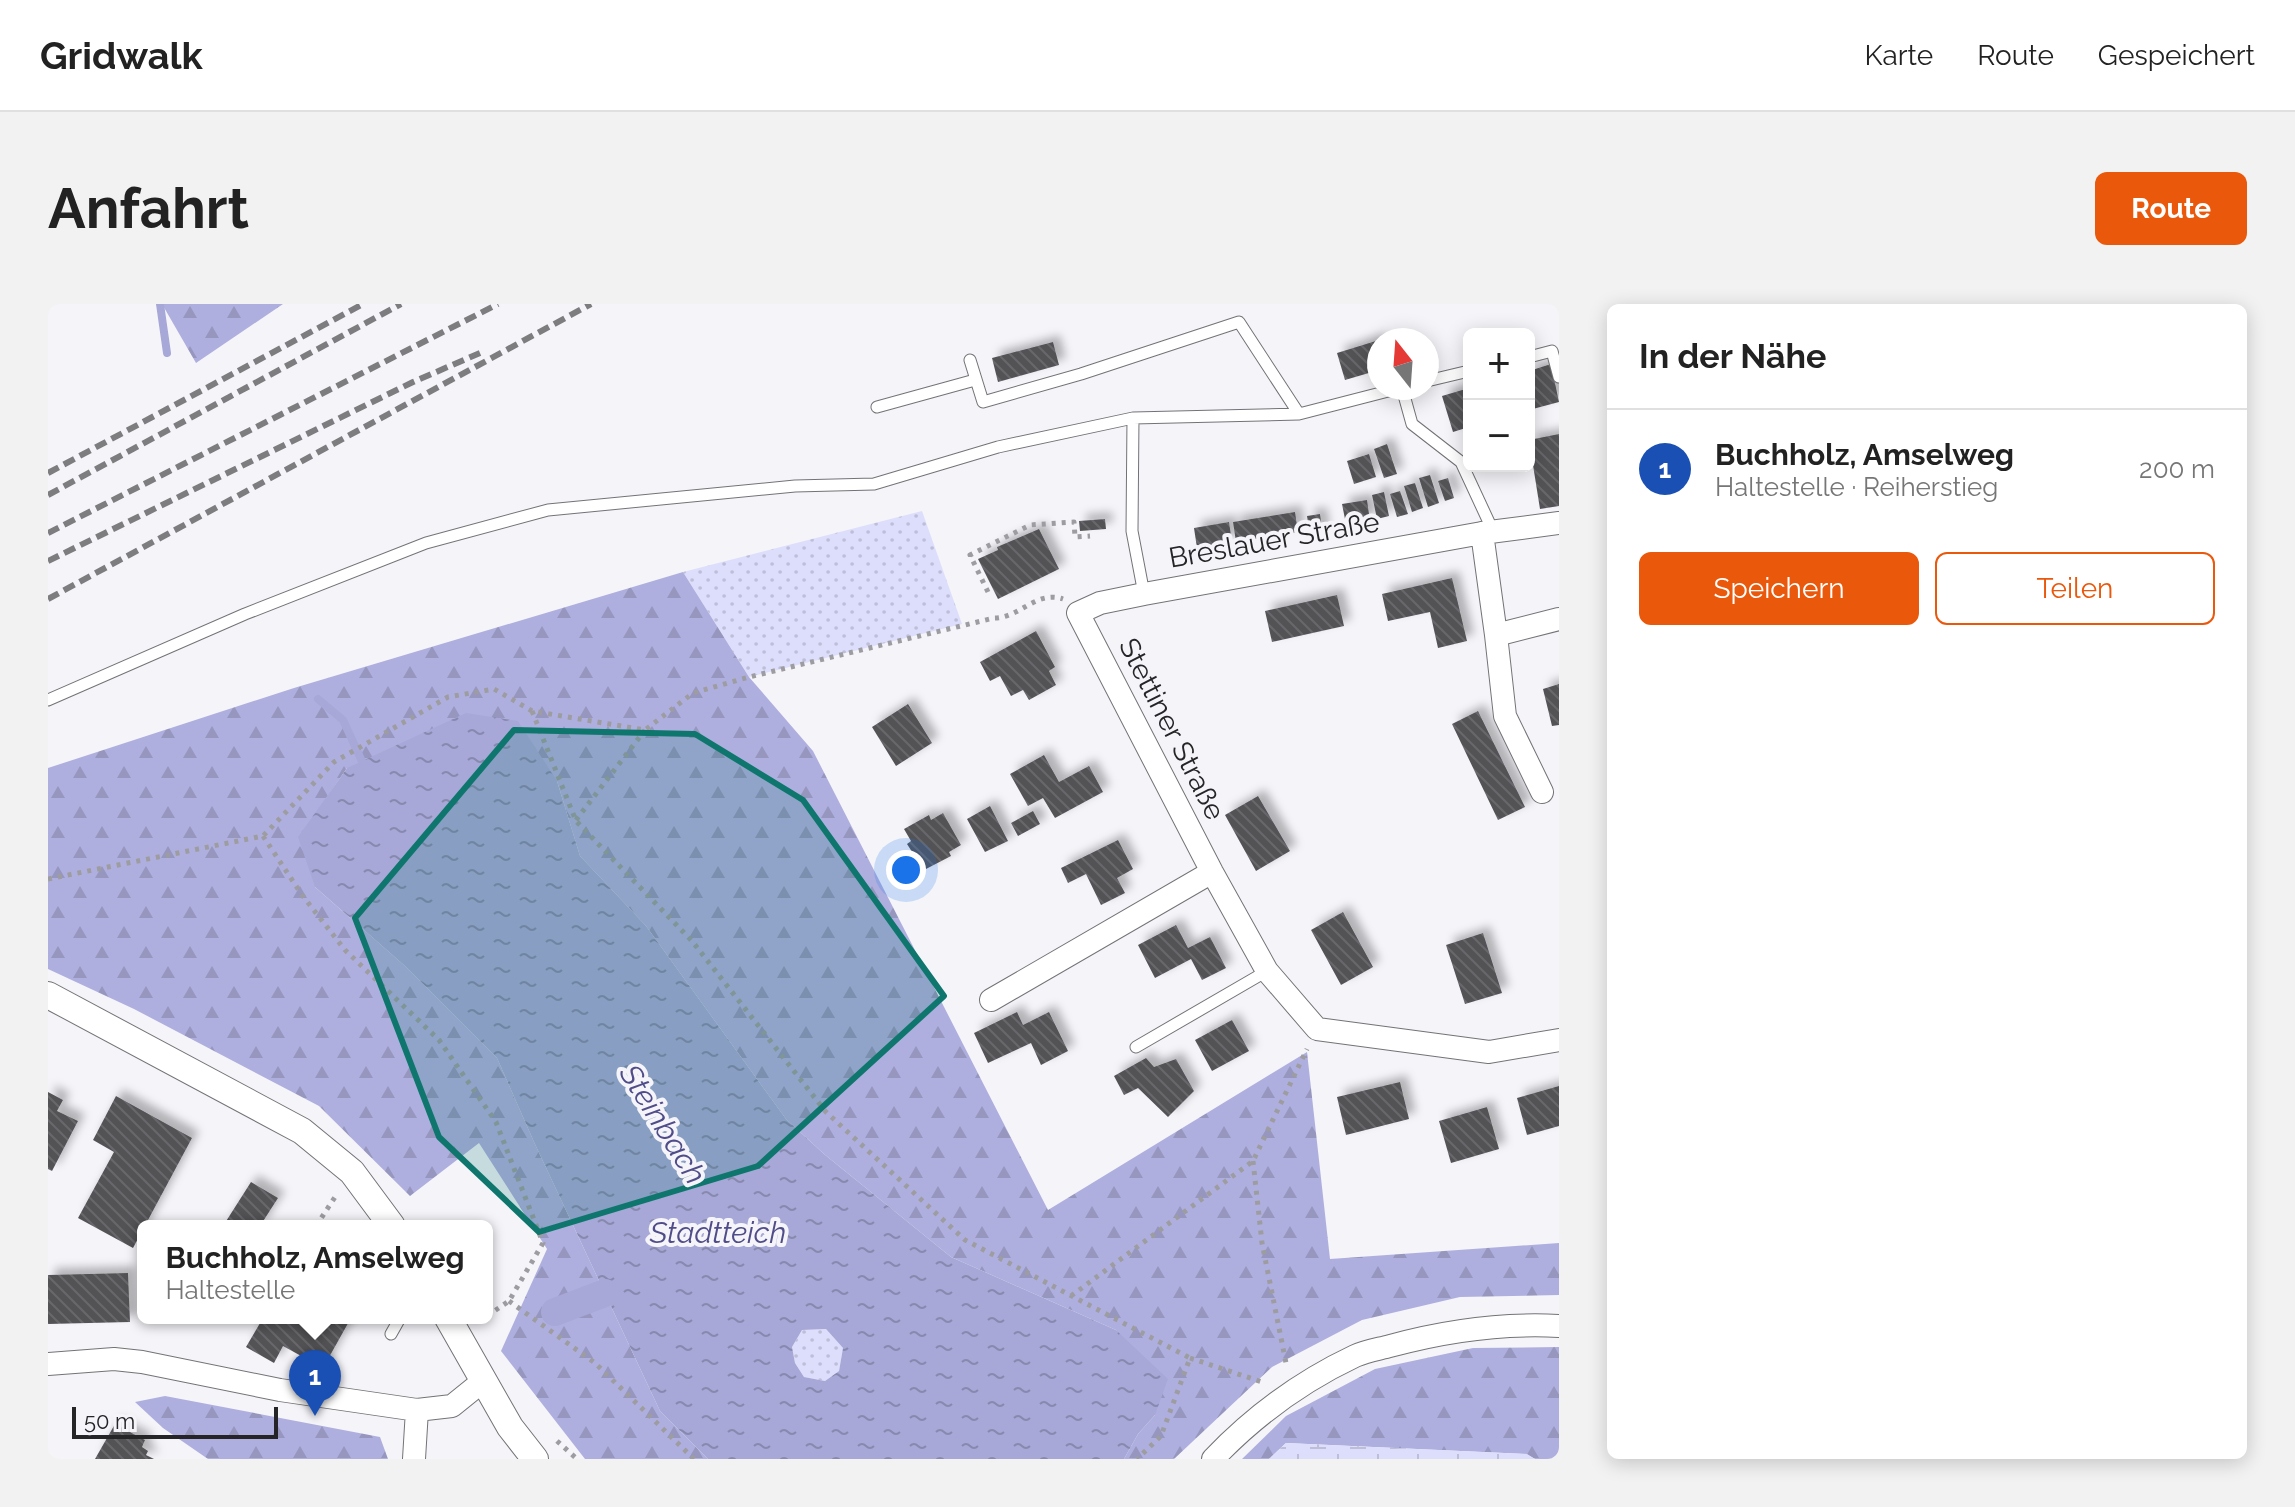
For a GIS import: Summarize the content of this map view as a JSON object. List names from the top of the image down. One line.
{"streets":{"street":["Breslauer Straße","Stettiner Straße"]},"crossings":[["Breslauer Straße","Stettiner Straße"]],"water":["Steinbach","Stadtteich"],"scale_bar":"50 m","north":"top","page":{"header":"Gridwalk","nav":["Karte","Route","Gespeichert"],"buttons":["Route",["Speichern","Teilen"]],"title":"Anfahrt","heading":"In der Nähe","map_buttons":["+","−"],"list":[{"mark":"1","name":"Buchholz, Amselweg","note":"Haltestelle · Reiherstieg","value":"200 m"}],"popup":["Buchholz, Amselweg","Haltestelle"],"pins":"1","scale":"50 m"}}
